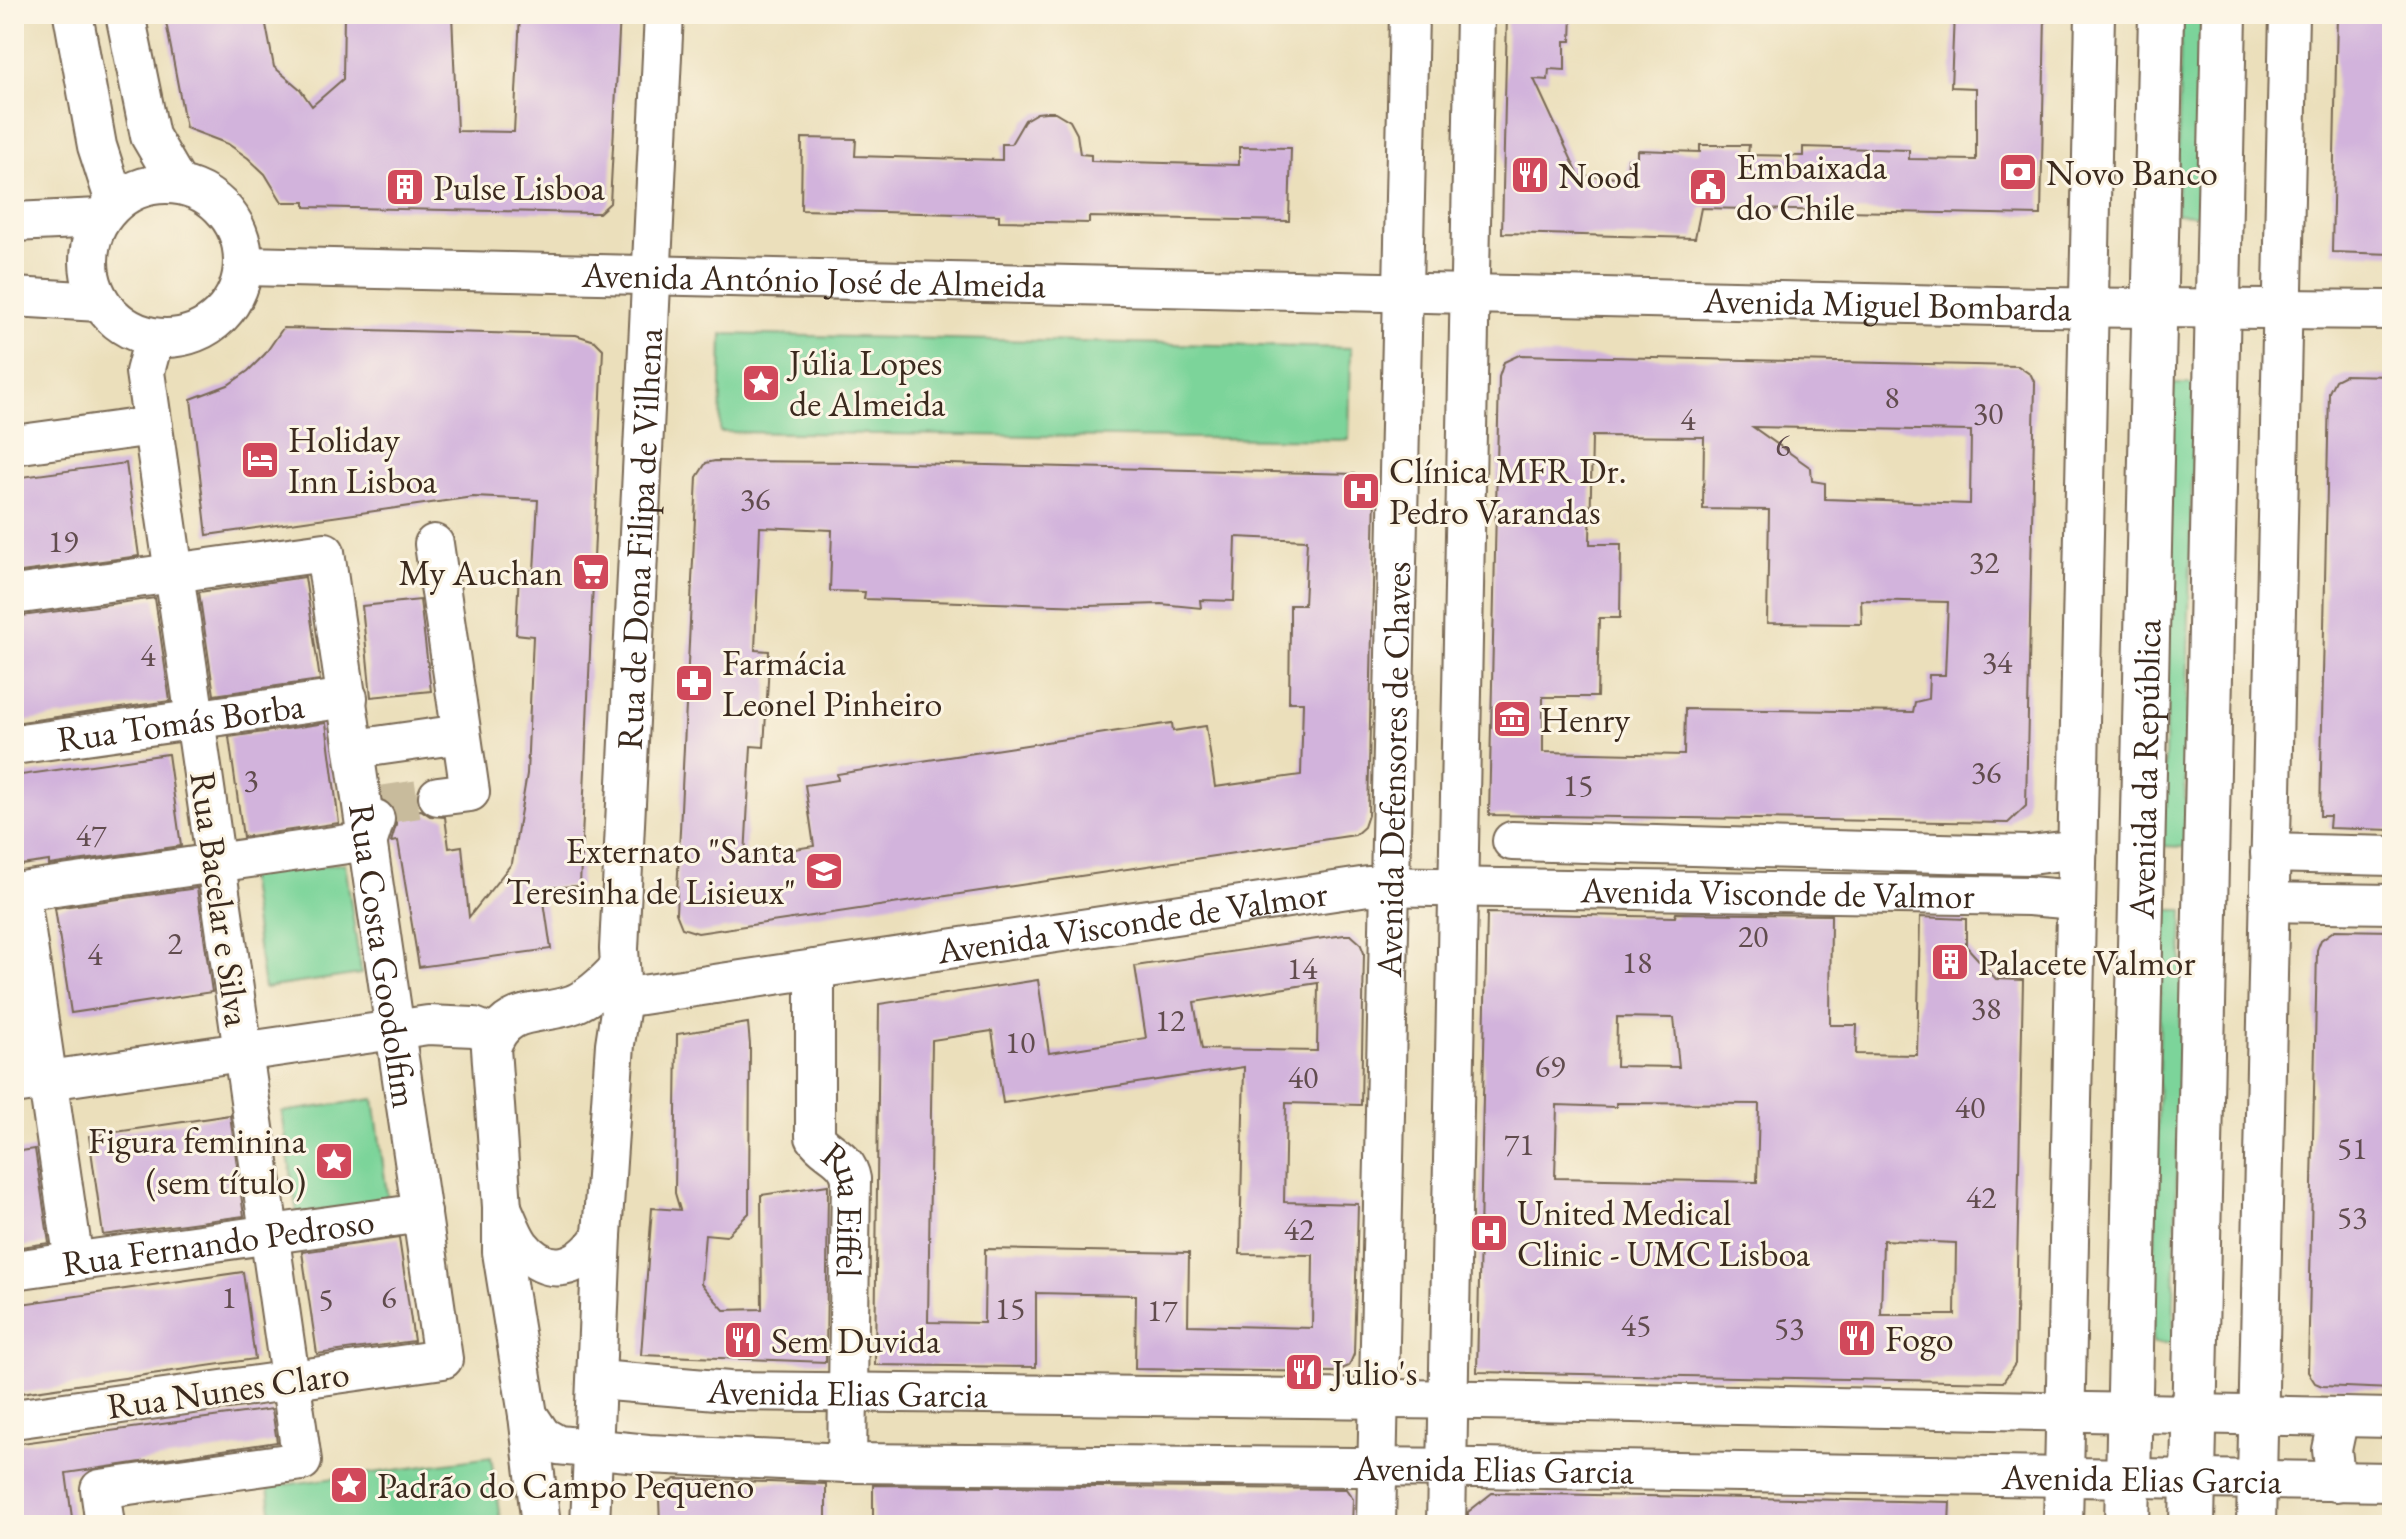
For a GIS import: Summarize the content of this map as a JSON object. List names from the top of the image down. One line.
{"streets":{"main road":["Avenida da República"],"street":["Avenida António José de Almeida","Avenida Miguel Bombarda","Rua de Dona Filipa de Vilhena","Rua Tomás Borba","Avenida Defensores de Chaves","Avenida Visconde de Valmor","Rua Bacelar e Silva","Rua Costa Goodolfim","Rua Eiffel","Rua Fernando Pedroso","Rua Nunes Claro","Avenida Elias Garcia"]},"crossings":[["Avenida António José de Almeida","Avenida Miguel Bombarda"],["Avenida António José de Almeida","Rua de Dona Filipa de Vilhena"],["Avenida António José de Almeida","Avenida Defensores de Chaves"],["Avenida António José de Almeida","Rua Bacelar e Silva"],["Avenida Miguel Bombarda","Avenida Defensores de Chaves"],["Avenida Miguel Bombarda","Avenida da República"],["Rua de Dona Filipa de Vilhena","Avenida Visconde de Valmor"],["Rua Tomás Borba","Rua Bacelar e Silva"],["Rua Tomás Borba","Rua Costa Goodolfim"],["Avenida Defensores de Chaves","Avenida Visconde de Valmor"],["Avenida Defensores de Chaves","Avenida Elias Garcia"],["Avenida da República","Avenida Visconde de Valmor"],["Avenida da República","Avenida Elias Garcia"],["Avenida Visconde de Valmor","Rua Eiffel"],["Rua Bacelar e Silva","Rua Costa Goodolfim"],["Rua Bacelar e Silva","Rua Fernando Pedroso"],["Rua Bacelar e Silva","Rua Nunes Claro"],["Rua Costa Goodolfim","Rua Fernando Pedroso"],["Rua Costa Goodolfim","Rua Nunes Claro"],["Rua Eiffel","Avenida Elias Garcia"]],"places":{"bank":["Novo Banco"],"restaurant":["Nood","Fogo","Sem Duvida","Julio's"],"building":["Pulse Lisboa","Palacete Valmor"],"public building":["Embaixada do Chile"],"place":["Júlia Lopes de Almeida","Figura feminina (sem título)","Padrão do Campo Pequeno"],"hotel":["Holiday Inn Lisboa"],"hospital":["Clínica MFR Dr. Pedro Varandas","United Medical Clinic - UMC Lisboa"],"supermarket":["My Auchan"],"pharmacy":["Farmácia Leonel Pinheiro"],"museum":["Henry"],"school or university":["Externato \"Santa Teresinha de Lisieux\""]},"house_numbers":["8","30","4","6","36","19","32","4","34","36","3","15","47","20","2","4","18","14","38","12","10","69","40","40","71","51","42","53","42","1","6","5","15","17","45","53"]}
